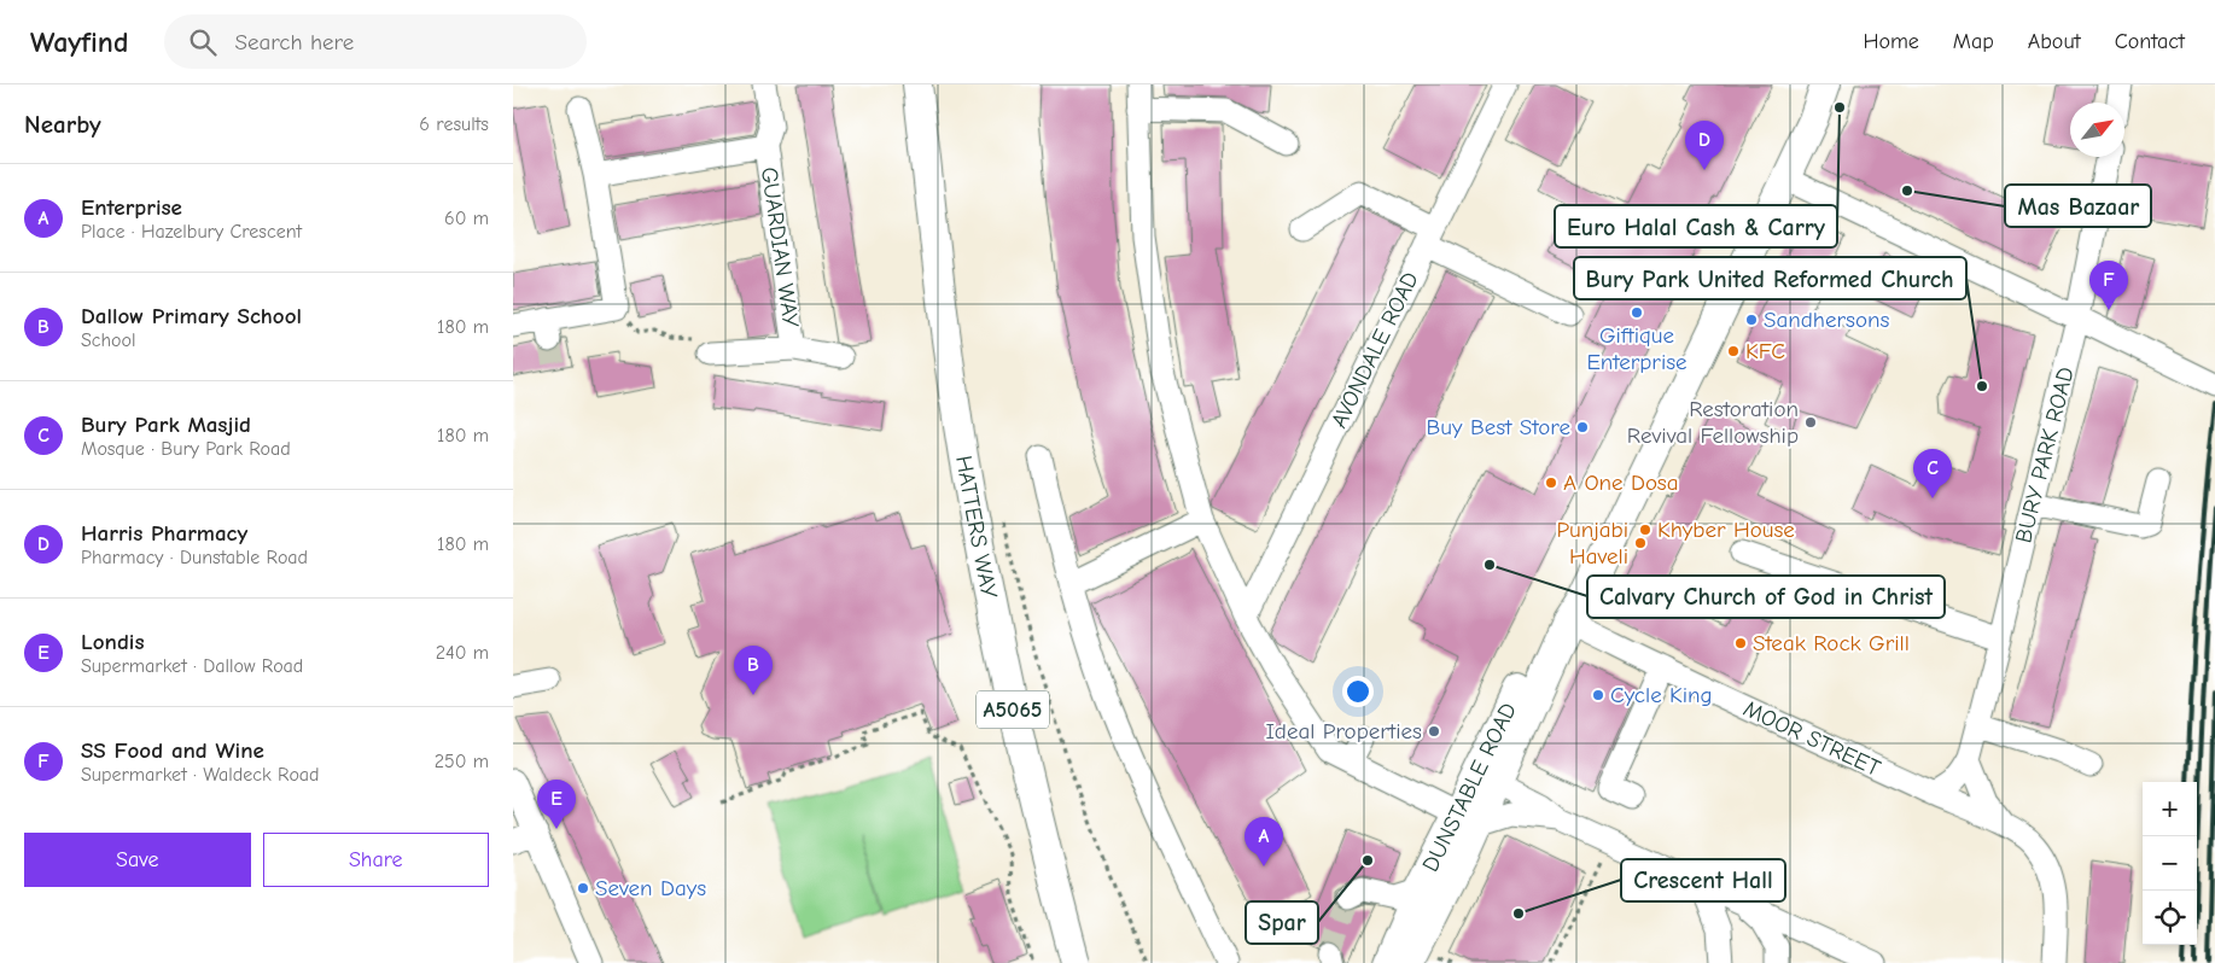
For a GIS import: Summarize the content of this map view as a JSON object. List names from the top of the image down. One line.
{"streets":{"main road":["HATTERS WAY","A5065","DUNSTABLE ROAD"],"street":["GUARDIAN WAY","AVONDALE ROAD","BURY PARK ROAD","MOOR STREET"]},"crossings":[["MOOR STREET","DUNSTABLE ROAD"]],"places":["Euro Halal Cash & Carry","Mas Bazaar","Giftique Enterprise","Sandhersons","KFC","Bury Park United Reformed Church","Restoration Revival Fellowship","Buy Best Store","A One Dosa","Khyber House","Punjabi Haveli","Calvary Church of God in Christ","Steak Rock Grill","Cycle King","Ideal Properties","Spar","Seven Days","Crescent Hall"],"north":"top right","page":{"header":"Wayfind","search":"Search here","nav":["Home","Map","About","Contact"],"heading":["Nearby","6 results"],"pins":["D","F","C","B","E","A"],"list":[{"mark":"A","name":"Enterprise","note":"Place · Hazelbury Crescent","value":"60 m"},{"mark":"B","name":"Dallow Primary School","note":"School","value":"180 m"},{"mark":"C","name":"Bury Park Masjid","note":"Mosque · Bury Park Road","value":"180 m"},{"mark":"D","name":"Harris Pharmacy","note":"Pharmacy · Dunstable Road","value":"180 m"},{"mark":"E","name":"Londis","note":"Supermarket · Dallow Road","value":"240 m"},{"mark":"F","name":"SS Food and Wine","note":"Supermarket · Waldeck Road","value":"250 m"}],"map_buttons":["+","−"],"buttons":["Save","Share"]}}
